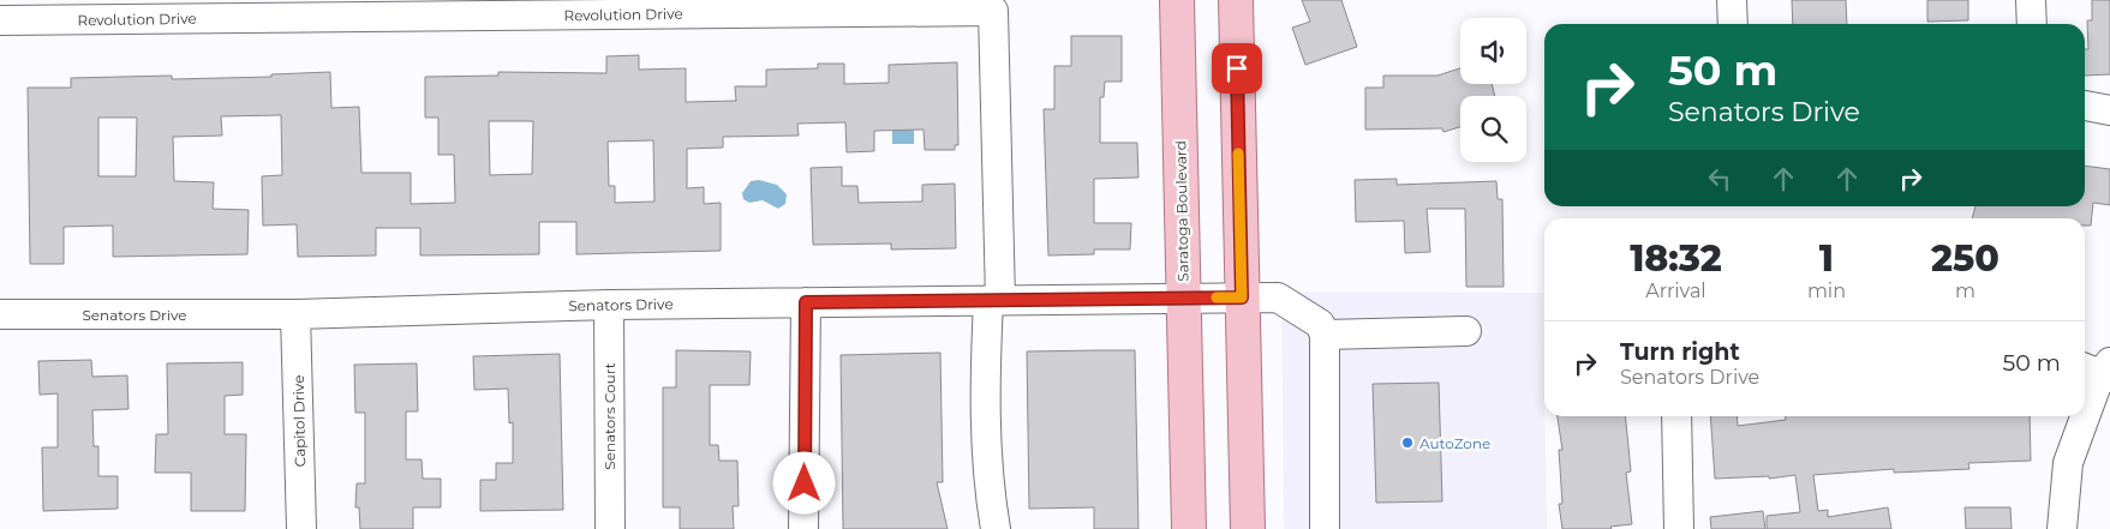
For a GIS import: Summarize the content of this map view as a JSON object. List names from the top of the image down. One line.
{"streets":{"main road":["Saratoga Boulevard"],"street":["Revolution Drive","Senators Drive","Senators Court","Capitol Drive"]},"crossings":[["Revolution Drive","Senators Drive"],["Saratoga Boulevard","Senators Drive"],["Senators Drive","Senators Court"],["Senators Drive","Capitol Drive"]],"places":["AutoZone"],"page":{"turn":["50 m","Senators Drive"],"eta":["18:32","Arrival","1","min","250","m"],"list":[{"name":"Turn right","note":"Senators Drive","value":"50 m"}]}}
